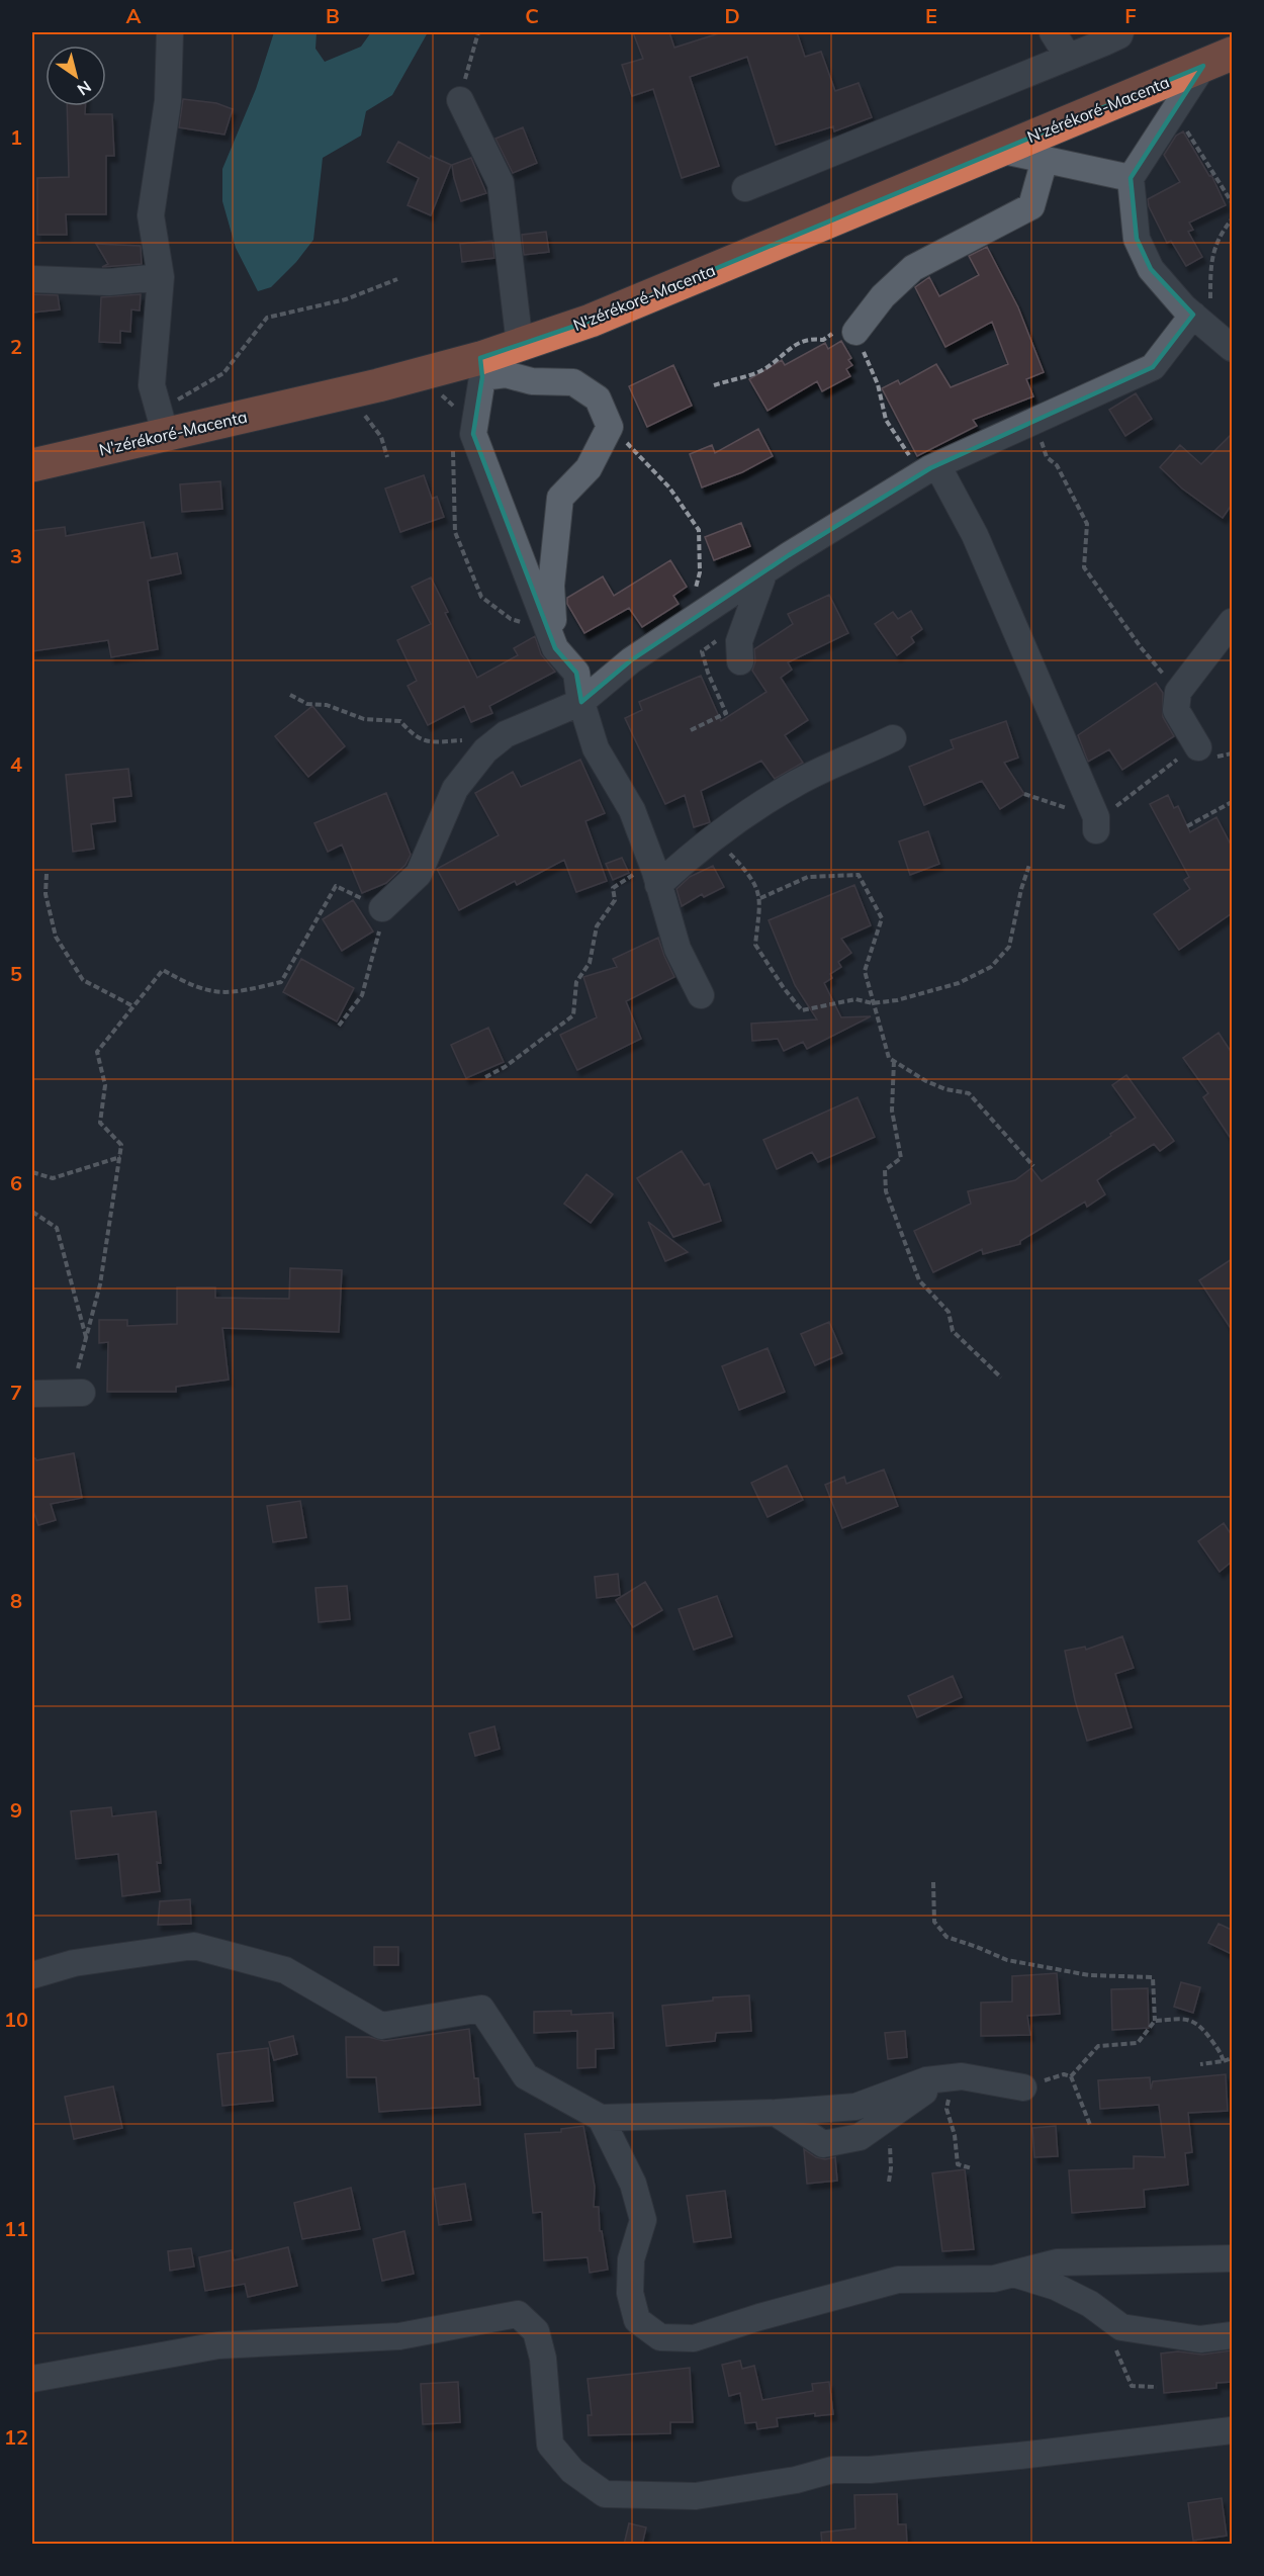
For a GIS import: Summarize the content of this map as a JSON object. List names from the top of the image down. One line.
{"streets":{"highway":["N'zérékoré-Macenta"]},"north":"bottom right","grid":{"columns":["A","B","C","D","E","F"],"rows":["1","2","3","4","5","6","7","8","9","10","11","12"]}}
